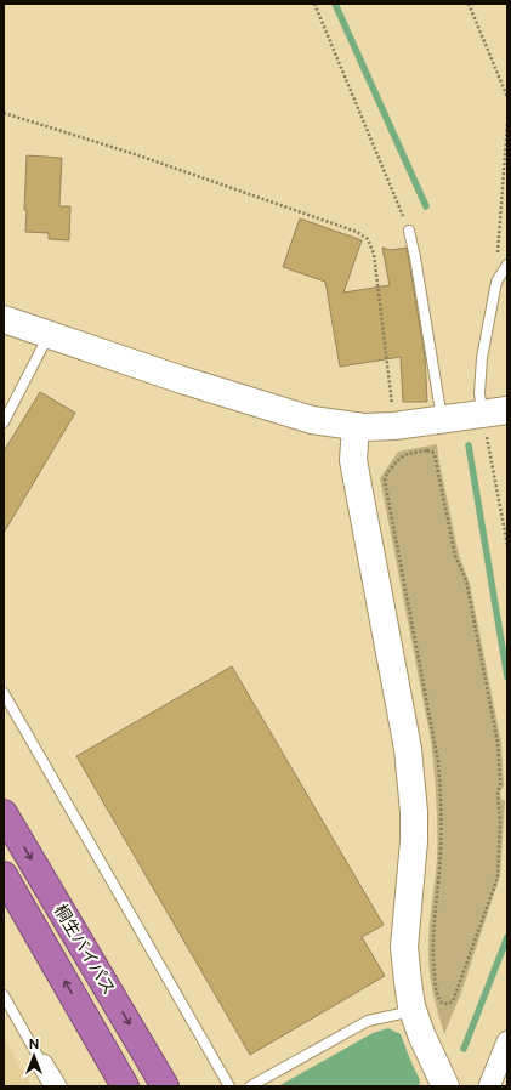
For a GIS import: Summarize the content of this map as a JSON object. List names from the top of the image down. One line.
{"streets":{"highway":["桐生バイパス"]},"north":"top"}
